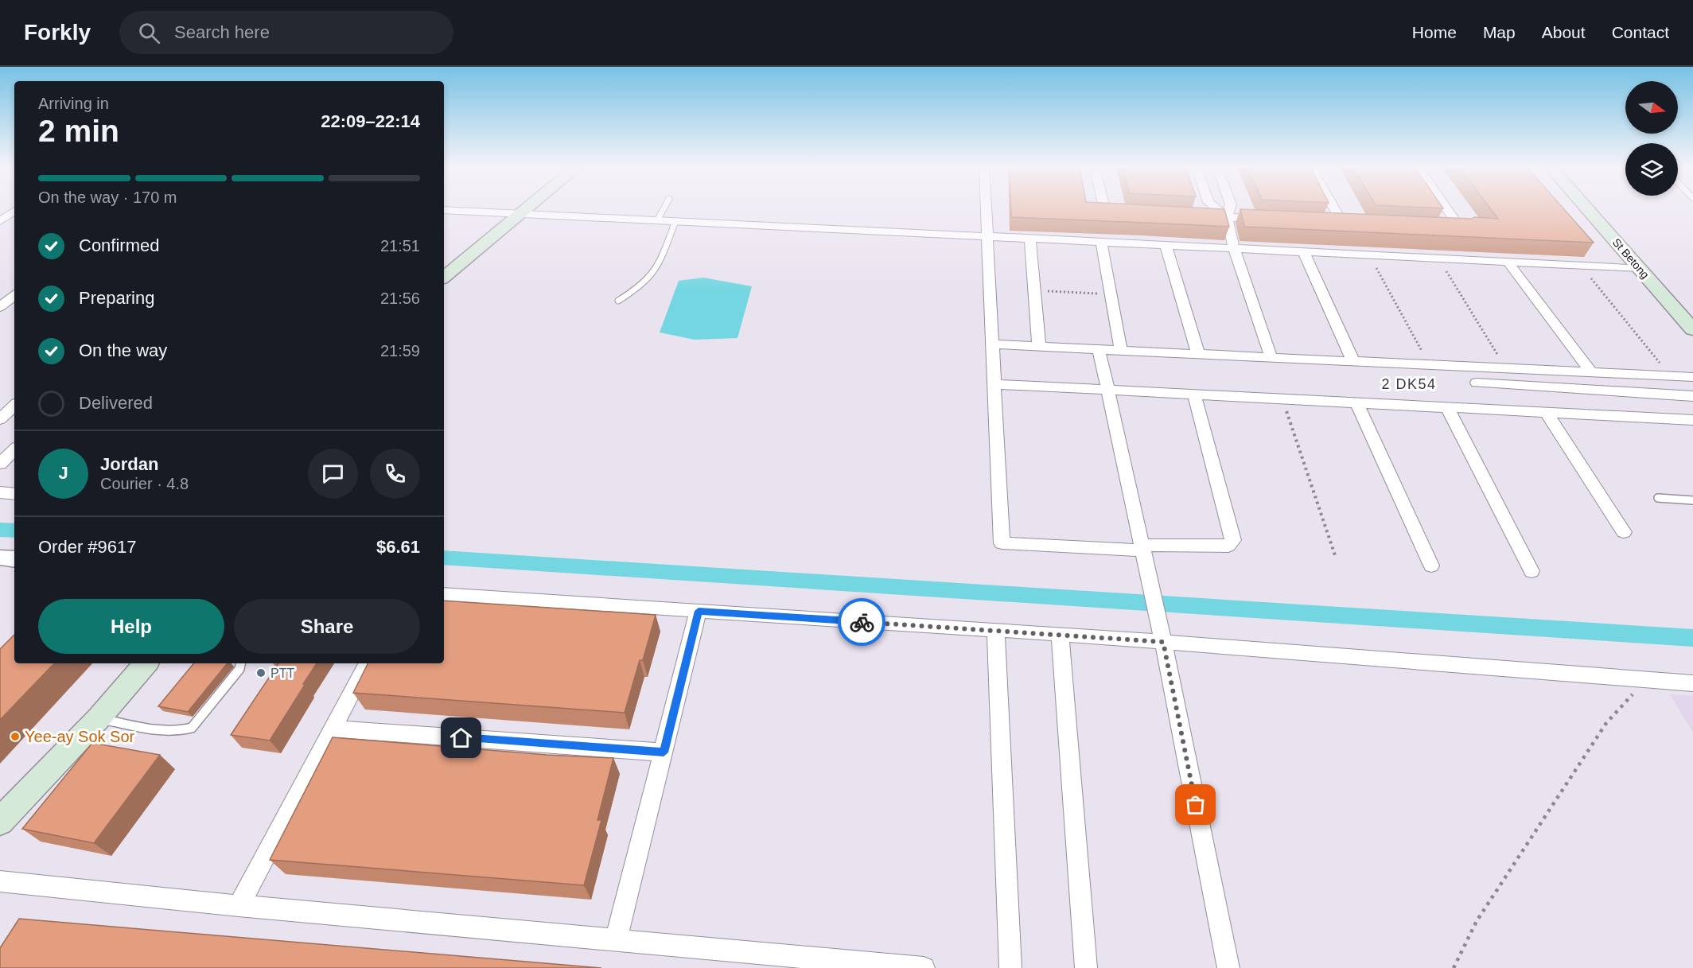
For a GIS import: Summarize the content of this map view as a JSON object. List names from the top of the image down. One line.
{"streets":{"main road":["St Betong"]},"districts":["2 DK54"],"places":["PTT","Yee-ay Sok Sor"],"north":"right","page":{"header":"Forkly","search":"Search here","nav":["Home","Map","About","Contact"],"heading":["2 min","Arriving in","22:09–22:14"],"panel":["Jordan","Courier · 4.8","Order #9617","$6.61"],"bar":"On the way · 170 m","list":[["Confirmed","21:51"],["Preparing","21:56"],["On the way","21:59"],"Delivered"],"round":"J","buttons":["Help","Share"]}}
